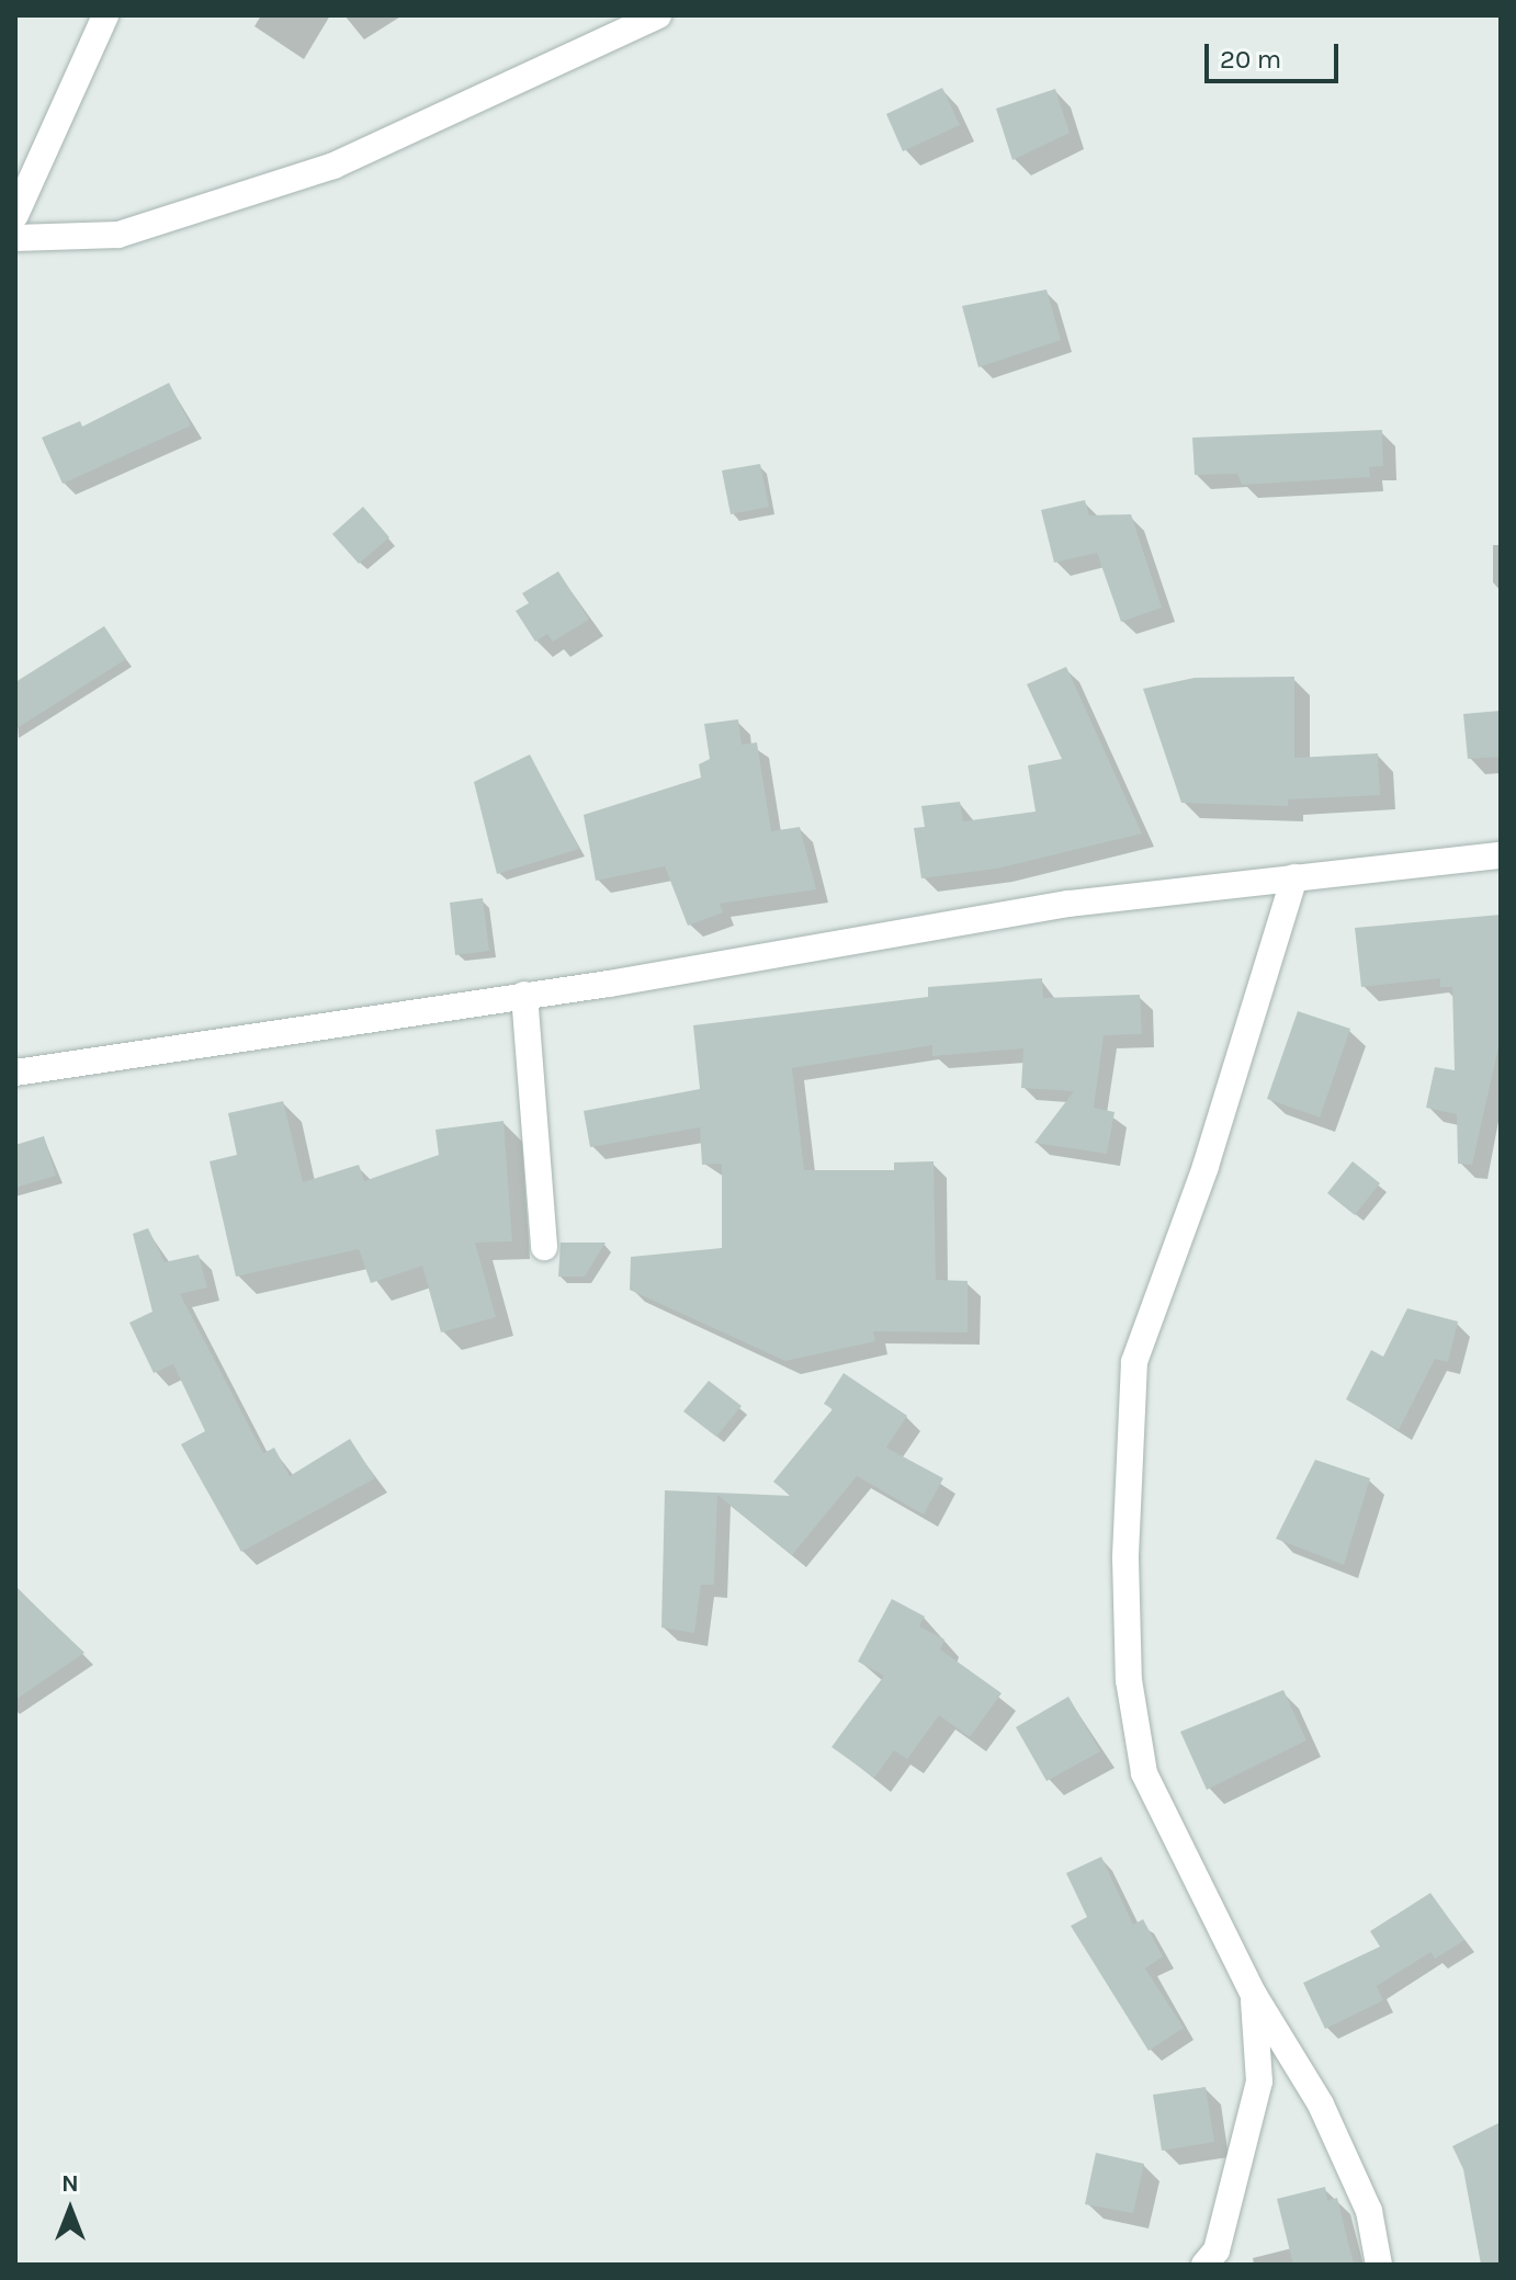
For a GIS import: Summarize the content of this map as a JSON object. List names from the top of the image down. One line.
{"scale_bar":"20 m","north":"top"}
